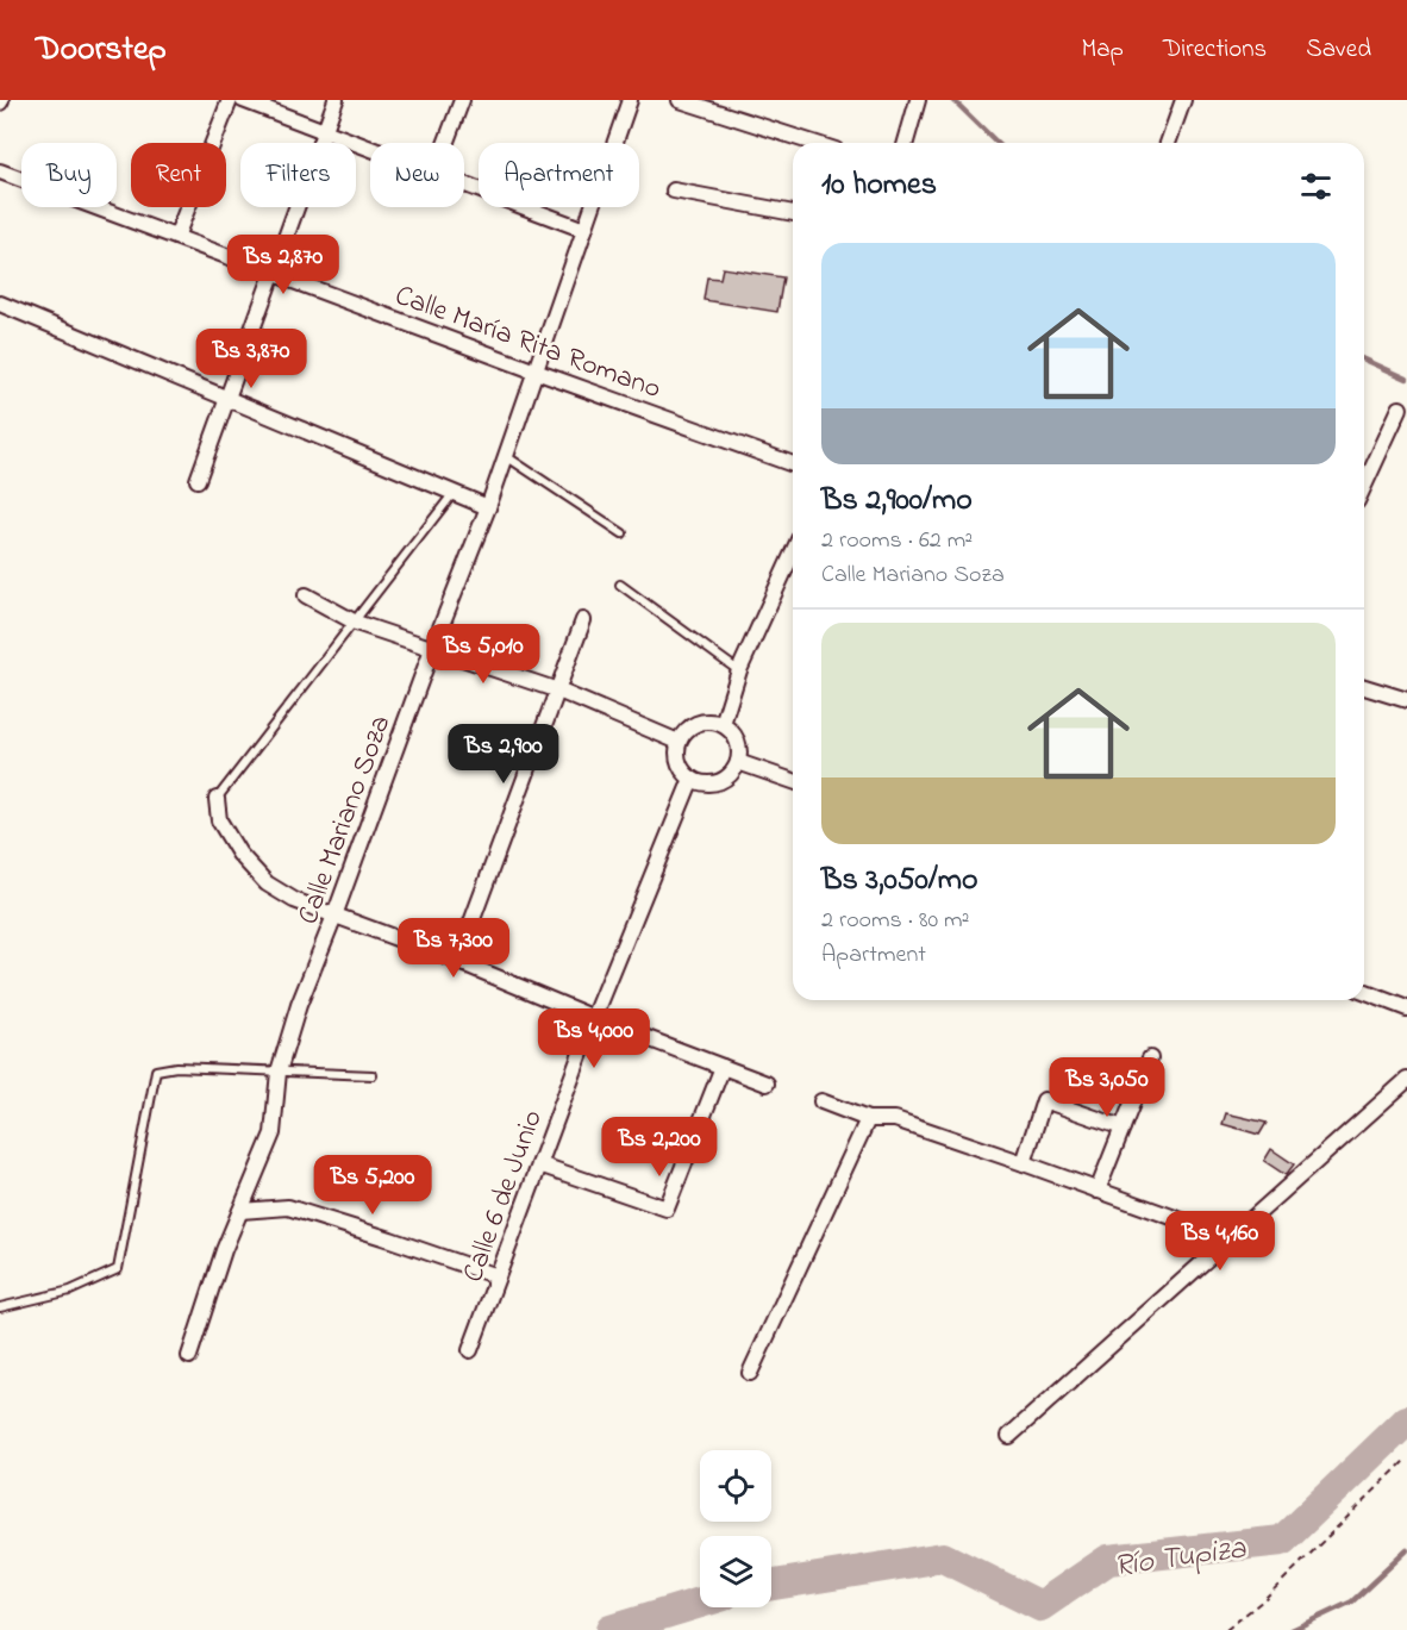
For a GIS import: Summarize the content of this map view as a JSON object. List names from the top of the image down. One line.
{"streets":{"street":["Calle María Rita Romano","Calle Mariano Soza","Calle 6 de Junio"]},"crossings":[["Calle María Rita Romano","Calle Mariano Soza"]],"water":["Río Tupiza"],"page":{"header":"Doorstep","nav":["Map","Directions","Saved"],"chip":["Buy","Rent","Filters","New","Apartment"],"heading":"10 homes","list":[{"name":"Bs 2,900/mo","note":"2 rooms · 62 m² · Calle Mariano Soza"},{"name":"Bs 3,050/mo","note":"2 rooms · 80 m² · Apartment"}],"price":["Bs 2,870","Bs 3,870","Bs 5,010","Bs 2,900","Bs 7,300","Bs 4,000","Bs 3,050","Bs 2,200","Bs 5,200","Bs 4,160"]}}
